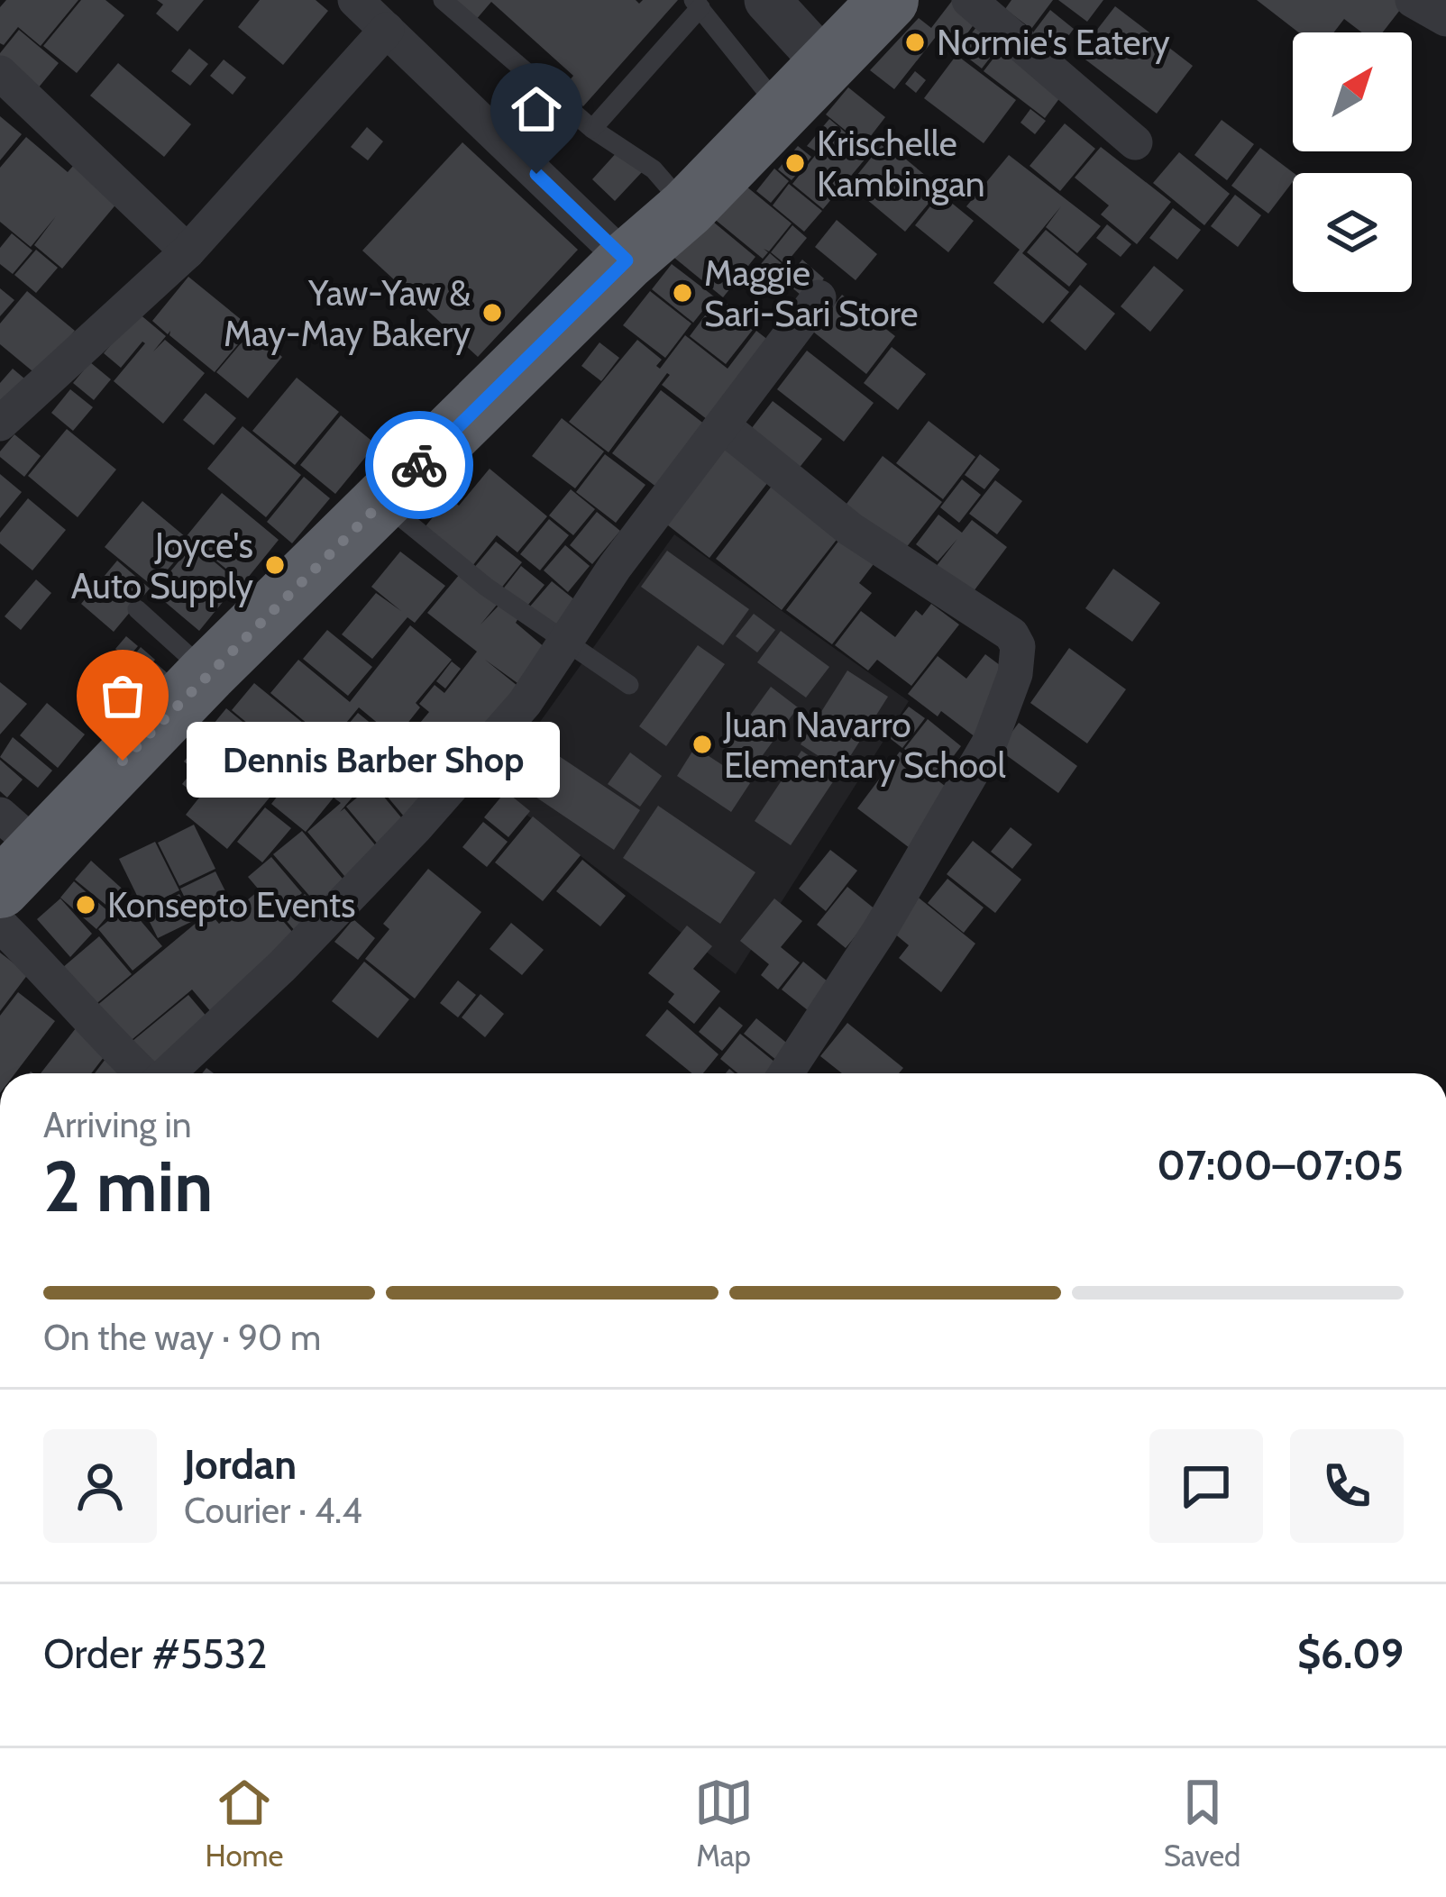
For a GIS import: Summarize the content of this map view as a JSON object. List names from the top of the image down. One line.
{"places":["Normie's Eatery","Krischelle Kambingan","Maggie Sari-Sari Store","Yaw-Yaw & May-May Bakery","Joyce's Auto Supply","Juan Navarro Elementary School","Dennis Barber Shop","Konsepto Events"],"north":"top right","page":{"bubble":"Dennis Barber Shop","heading":["2 min","Arriving in","07:00–07:05"],"panel":["Jordan","Courier · 4.4","Order #5532","$6.09"],"bar":"On the way · 90 m","tabs":["Home","Map","Saved"]}}
